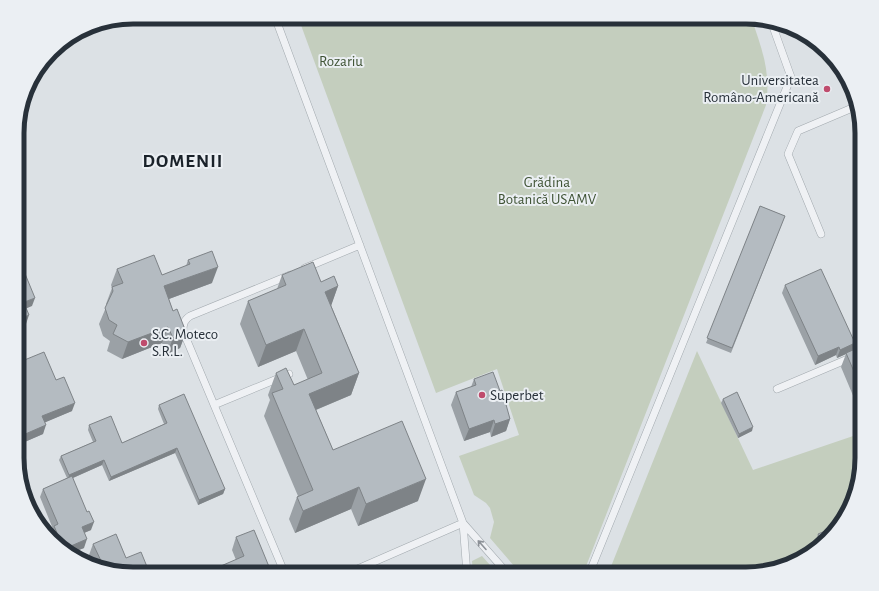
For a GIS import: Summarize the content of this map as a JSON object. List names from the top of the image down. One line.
{"districts":["DOMENII"],"parks":["Rozariu","Grădina Botanică USAMV"],"places":["Universitatea Româno-Americană","S.C. Moteco S.R.L.","Superbet"]}
